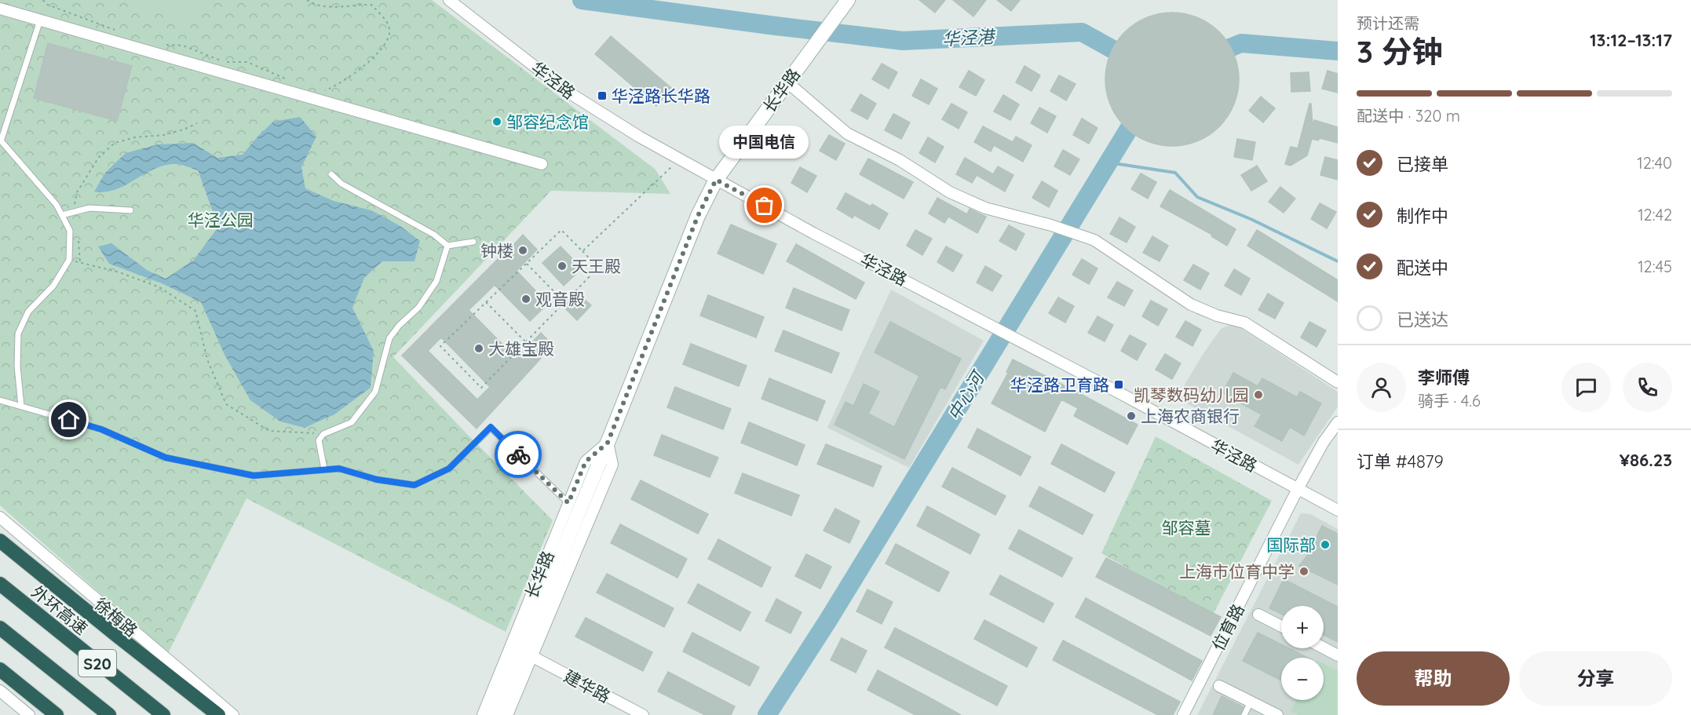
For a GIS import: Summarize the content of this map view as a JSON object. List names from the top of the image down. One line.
{"streets":{"highway":["外环高速","S20"],"street":["华泾路","长华路","徐梅路","位育路","建华路"]},"crossings":[["华泾路","长华路"],["华泾路","位育路"],["长华路","建华路"]],"water":["华泾港","中心河"],"parks":["华泾公园","邹容墓"],"places":{"transit":["华泾路长华路","华泾路卫育路"],"other":["邹容纪念馆","中国电信","钟楼","天王殿","观音殿","大雄宝殿","凯琴数码幼儿园","上海农商银行","国际部","上海市位育中学"]},"page":{"heading":["3 分钟","预计还需","13:12–13:17"],"panel":["李师傅","骑手 · 4.6","订单 #4879","¥86.23"],"bar":"配送中 · 320 m","bubble":"中国电信","list":[["已接单","12:40"],["制作中","12:42"],["配送中","12:45"],"已送达"],"map_buttons":["+","−"],"buttons":["帮助","分享"]}}
